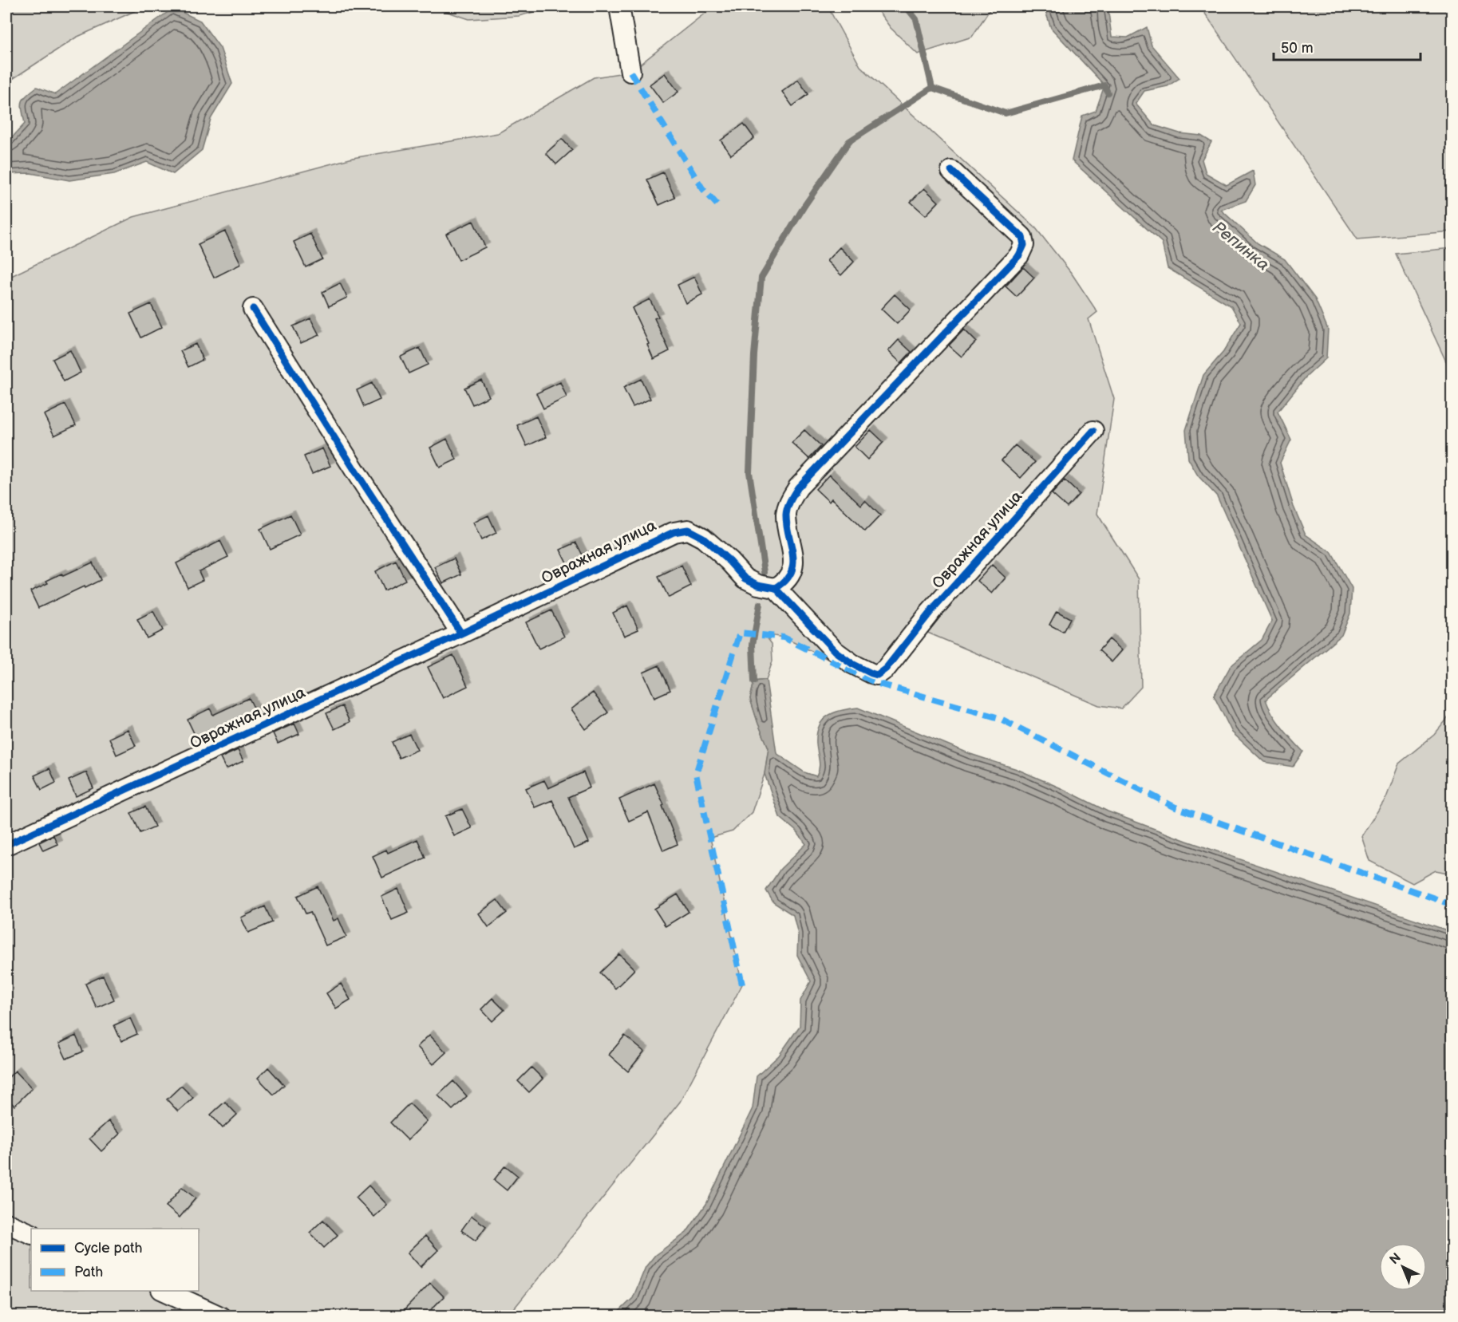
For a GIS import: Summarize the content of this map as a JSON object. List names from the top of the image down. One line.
{"streets":{"street":["Овражная улица"]},"water":["Репинка"],"legend":["Cycle path","Path"],"scale_bar":"50 m","north":"top left"}
